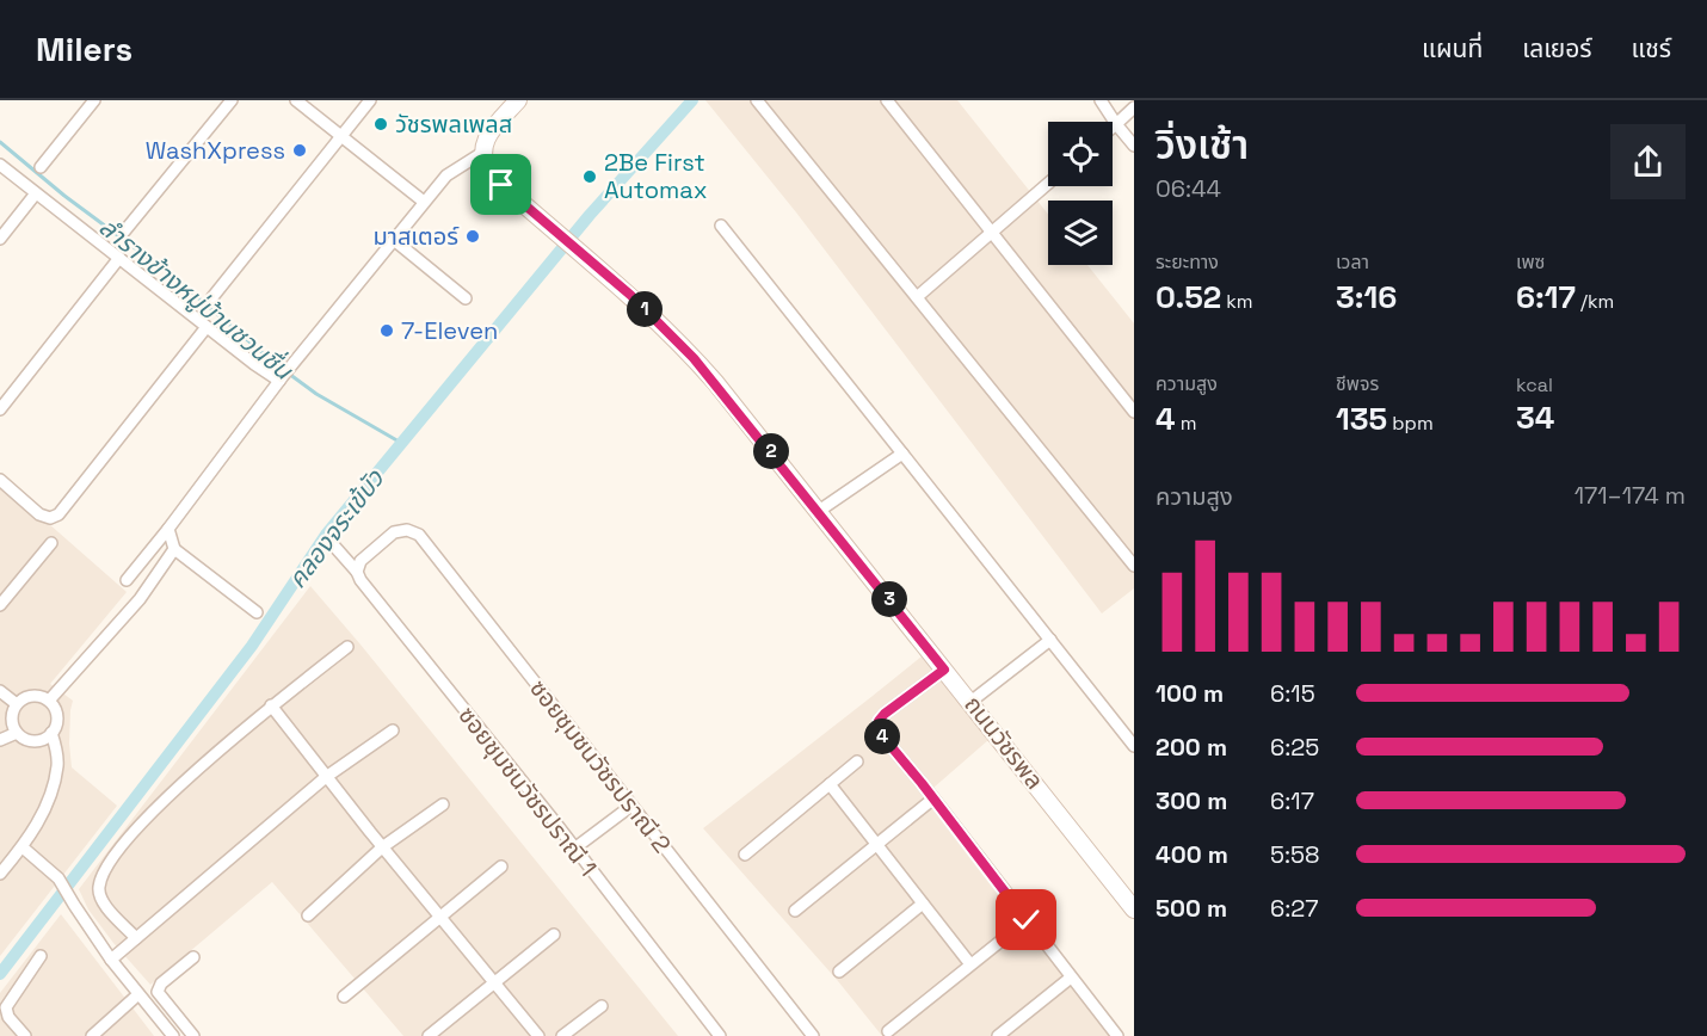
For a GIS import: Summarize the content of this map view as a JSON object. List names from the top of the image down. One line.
{"streets":{"main road":["ถนนวัชรพล"],"street":["ซอยชุมชนวัชรปราณี 2","ซอยชุมชนวัชรปราณี 1"]},"crossings":[["ซอยชุมชนวัชรปราณี 2","ซอยชุมชนวัชรปราณี 1"]],"water":["ลำรางข้างหมู่บ้านชวนชื่น","คลองจระเข้บัว"],"places":["วัชรพลเพลส","WashXpress","2Be First Automax","มาสเตอร์","7-Eleven"],"page":{"header":"Milers","nav":["แผนที่","เลเยอร์","แชร์"],"heading":["วิ่งเช้า","06:44"],"stats":[["ระยะทาง","0.52 km"],["เวลา","3:16"],["เพซ","6:17 /km"],["ความสูง","4 m"],["ชีพจร","135 bpm"],["kcal","34"]],"pins":["1","2","3","4"],"chart":["ความสูง","171–174 m"],"list":[{"name":"100 m","note":"6:15"},{"name":"200 m","note":"6:25"},{"name":"300 m","note":"6:17"},{"name":"400 m","note":"5:58"},{"name":"500 m","note":"6:27"}]}}
